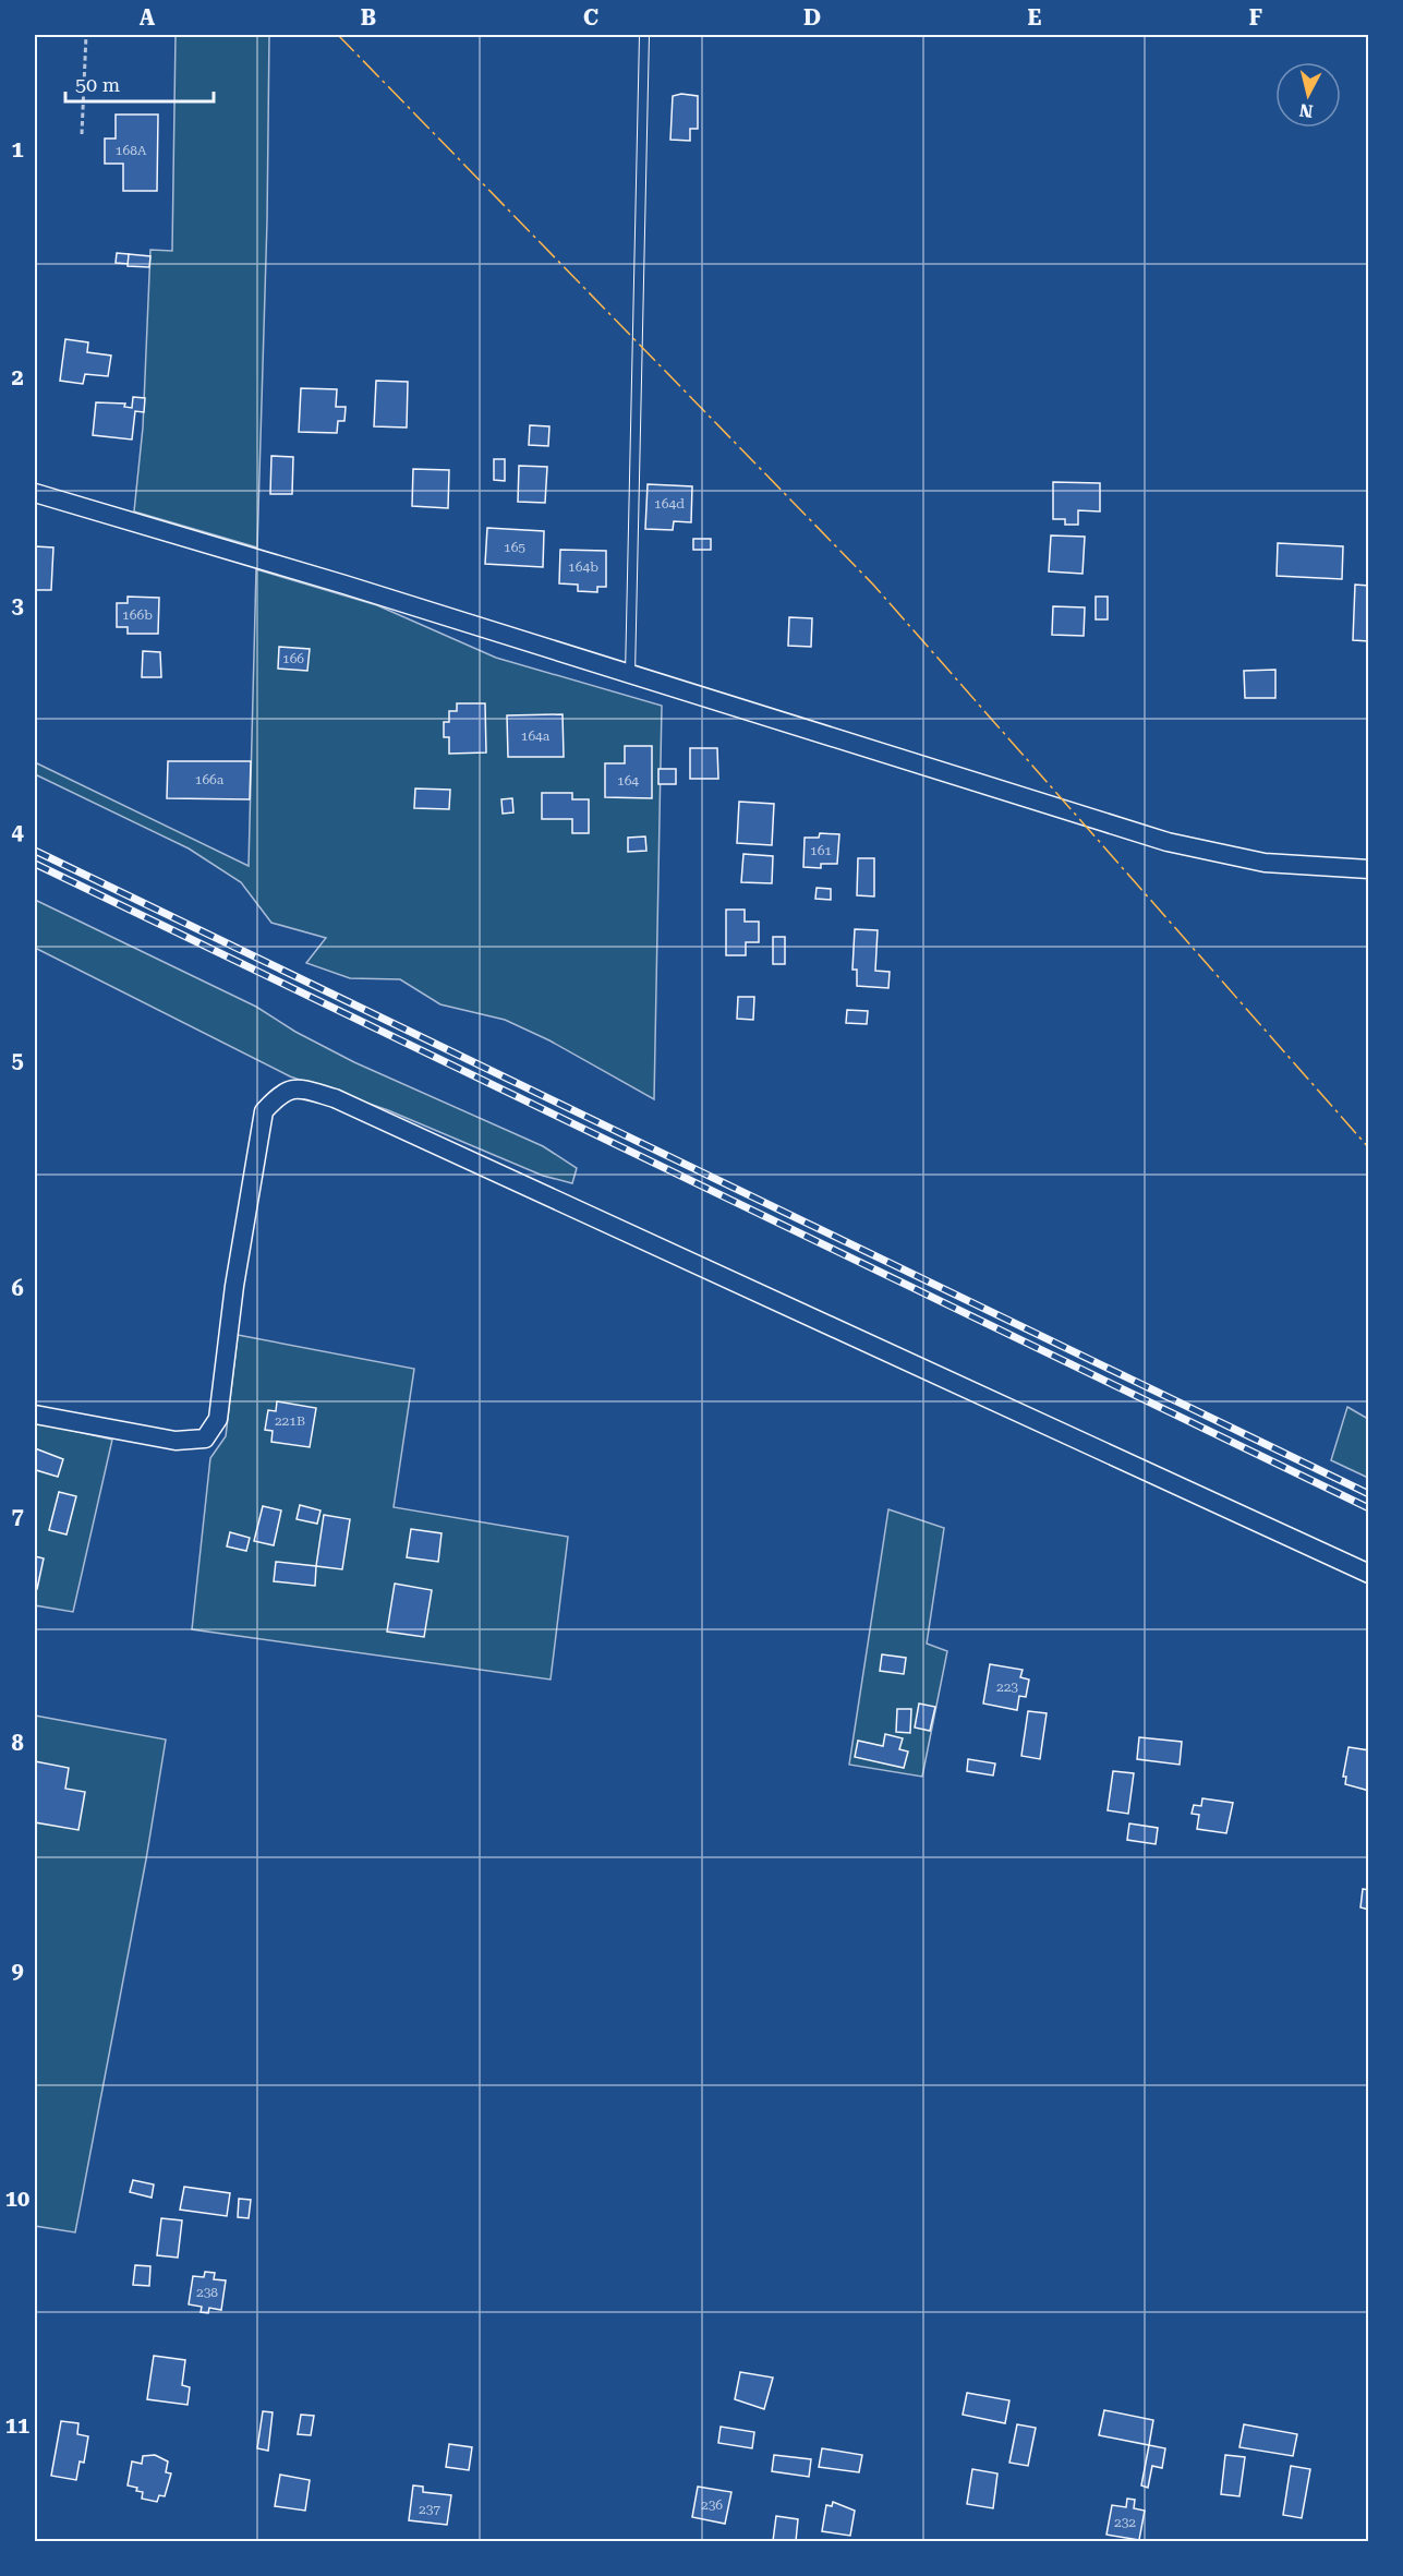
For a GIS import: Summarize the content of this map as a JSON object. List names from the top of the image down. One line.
{"house_numbers":["168A","164d","165","164b","166b","166","164a","166a","164","161","221B","223","238","236","237","232"],"scale_bar":"50 m","north":"bottom","grid":{"columns":["A","B","C","D","E","F"],"rows":["1","2","3","4","5","6","7","8","9","10","11"]}}
